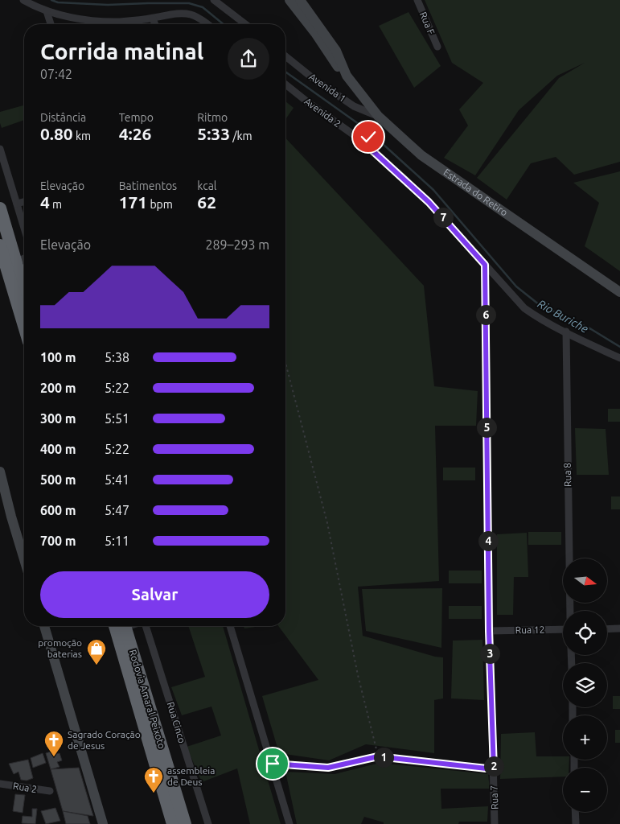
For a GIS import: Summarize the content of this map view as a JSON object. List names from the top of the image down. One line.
{"streets":{"highway":["Rodovia Amaral Peixoto"],"street":["Rua F","Avenida 1","Avenida 2","Estrada do Retiro","Rua 8","Rua 12","Rua Cinco","Rua 2","Rua 7"]},"crossings":[["Avenida 1","Estrada do Retiro"],["Avenida 2","Rua 8"],["Avenida 2","Rua 7"],["Rua 12","Rua 7"]],"water":["Rio Buriche"],"places":{"shop":["promoção baterias"],"church":["Sagrado Coração de Jesus","assembleia de Deus"]},"north":"right","page":{"heading":["Corrida matinal","07:42"],"stats":[["Distância","0.80 km"],["Tempo","4:26"],["Ritmo","5:33 /km"],["Elevação","4 m"],["Batimentos","171 bpm"],["kcal","62"]],"pins":["7","6","5","4","3","1","2"],"chart":["Elevação","289–293 m"],"list":[{"name":"100 m","note":"5:38"},{"name":"200 m","note":"5:22"},{"name":"300 m","note":"5:51"},{"name":"400 m","note":"5:22"},{"name":"500 m","note":"5:41"},{"name":"600 m","note":"5:47"},{"name":"700 m","note":"5:11"}],"map_buttons":["+","−"],"buttons":"Salvar"}}
